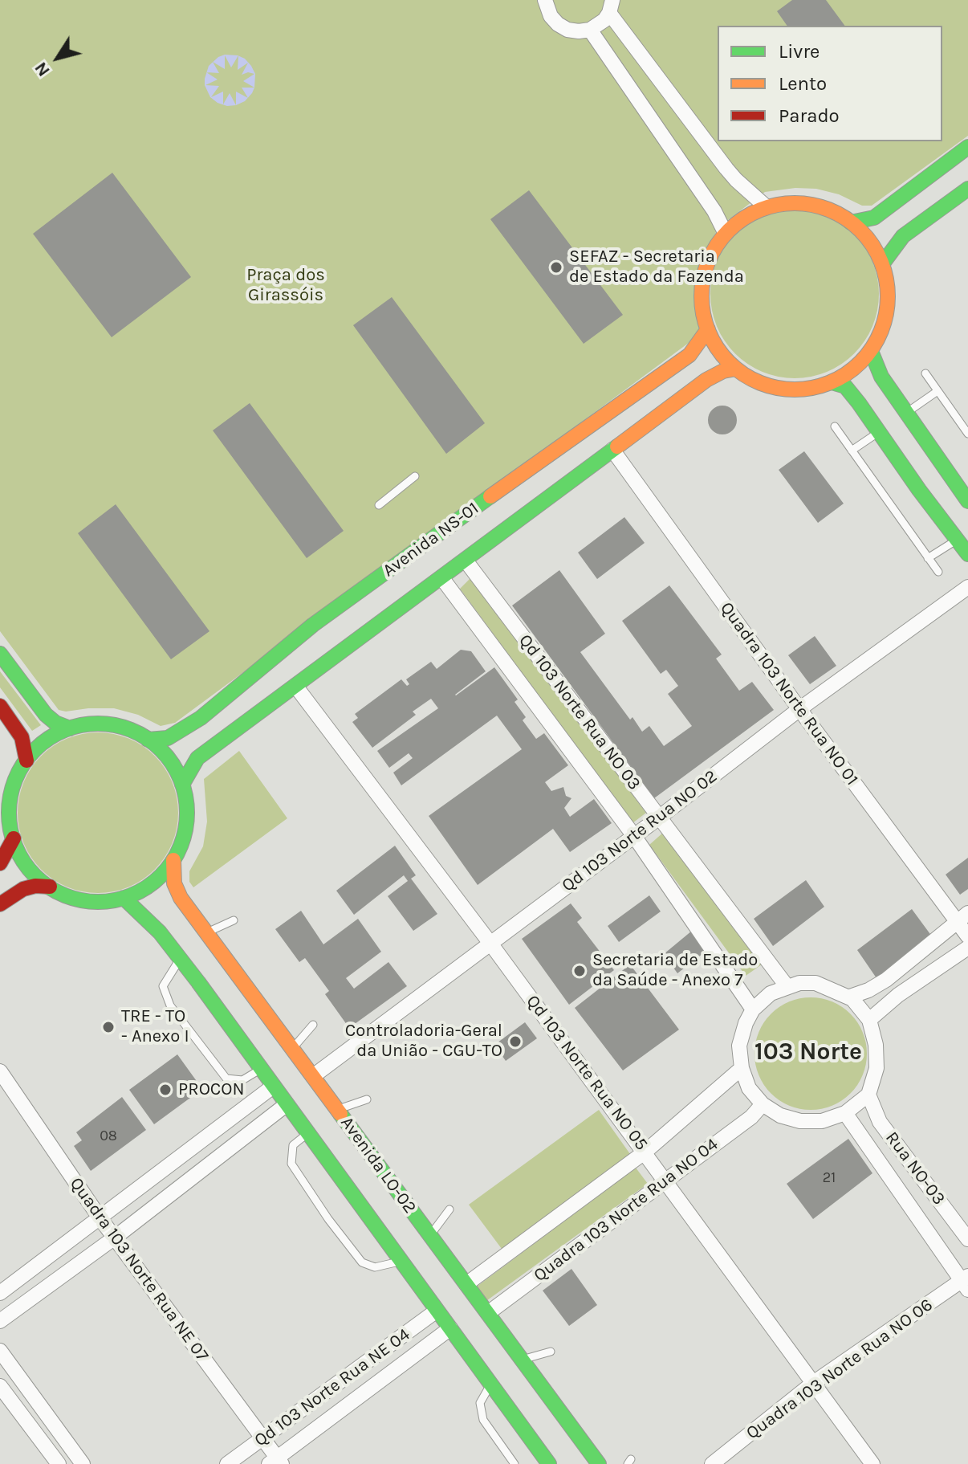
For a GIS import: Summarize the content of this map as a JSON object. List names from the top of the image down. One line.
{"streets":{"main road":["Avenida NS-01","Avenida LO-02"],"street":["Quadra 103 Norte Rua NO 01","Qd 103 Norte Rua NO 03","Qd 103 Norte Rua NO 02","Qd 103 Norte Rua NO 05","Rua NO-03","Quadra 103 Norte Rua NO 04","Quadra 103 Norte Rua NE 07","Quadra 103 Norte Rua NO 06","Qd 103 Norte Rua NE 04"]},"crossings":[["Avenida NS-01","Quadra 103 Norte Rua NO 01"],["Avenida NS-01","Qd 103 Norte Rua NO 03"],["Avenida NS-01","Qd 103 Norte Rua NO 05"],["Avenida NS-01","Avenida LO-02"],["Quadra 103 Norte Rua NO 01","Qd 103 Norte Rua NO 02"],["Qd 103 Norte Rua NO 03","Qd 103 Norte Rua NO 02"],["Qd 103 Norte Rua NO 03","Rua NO-03"],["Qd 103 Norte Rua NO 03","Quadra 103 Norte Rua NO 04"],["Qd 103 Norte Rua NO 02","Qd 103 Norte Rua NO 05"],["Qd 103 Norte Rua NO 02","Avenida LO-02"],["Qd 103 Norte Rua NO 05","Quadra 103 Norte Rua NO 04"],["Qd 103 Norte Rua NO 05","Quadra 103 Norte Rua NO 06"],["Avenida LO-02","Quadra 103 Norte Rua NO 04"],["Rua NO-03","Quadra 103 Norte Rua NO 04"],["Quadra 103 Norte Rua NE 07","Qd 103 Norte Rua NE 04"]],"districts":["103 Norte"],"parks":["Praça dos Girassóis"],"places":["SEFAZ - Secretaria de Estado da Fazenda","Secretaria de Estado da Saúde - Anexo 7","TRE - TO - Anexo I","Controladoria-Geral da União - CGU-TO","PROCON"],"house_numbers":["08","21"],"legend":["Livre","Lento","Parado"],"north":"bottom left"}
